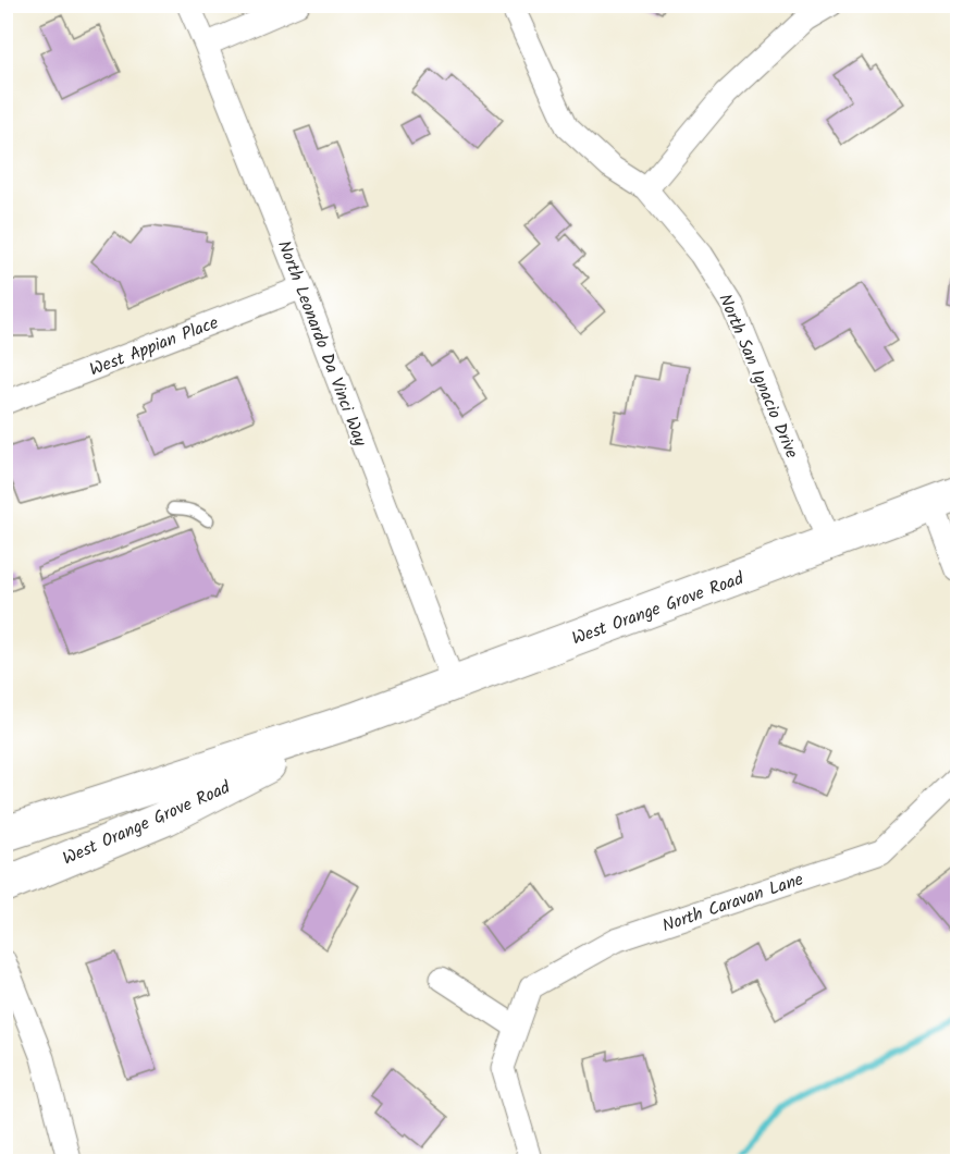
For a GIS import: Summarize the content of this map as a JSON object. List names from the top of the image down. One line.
{"streets":{"main road":["West Orange Grove Road"],"street":["North Leonardo Da Vinci Way","West Appian Place","North San Ignacio Drive","North Caravan Lane"]},"crossings":[["North Leonardo Da Vinci Way","West Appian Place"],["North Leonardo Da Vinci Way","West Orange Grove Road"],["North San Ignacio Drive","West Orange Grove Road"]]}
